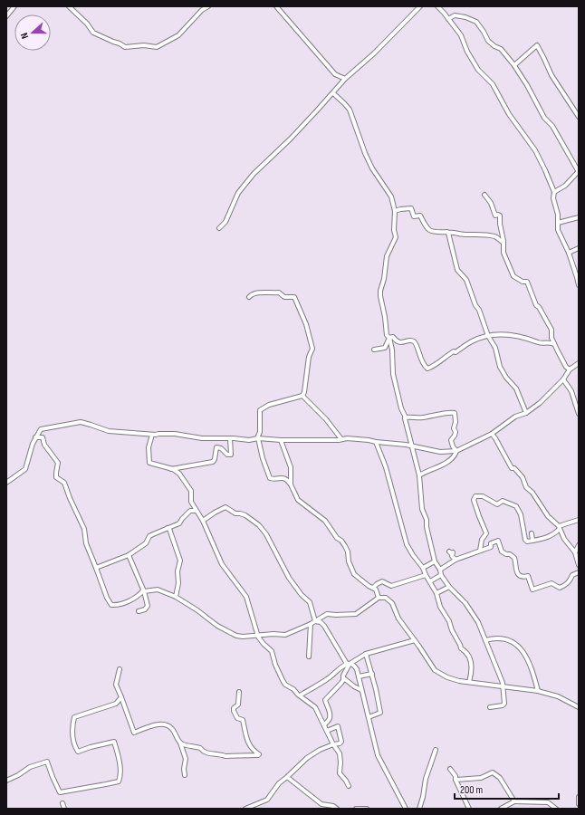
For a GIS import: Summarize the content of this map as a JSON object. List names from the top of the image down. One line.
{"scale_bar":"200 m","north":"left"}
